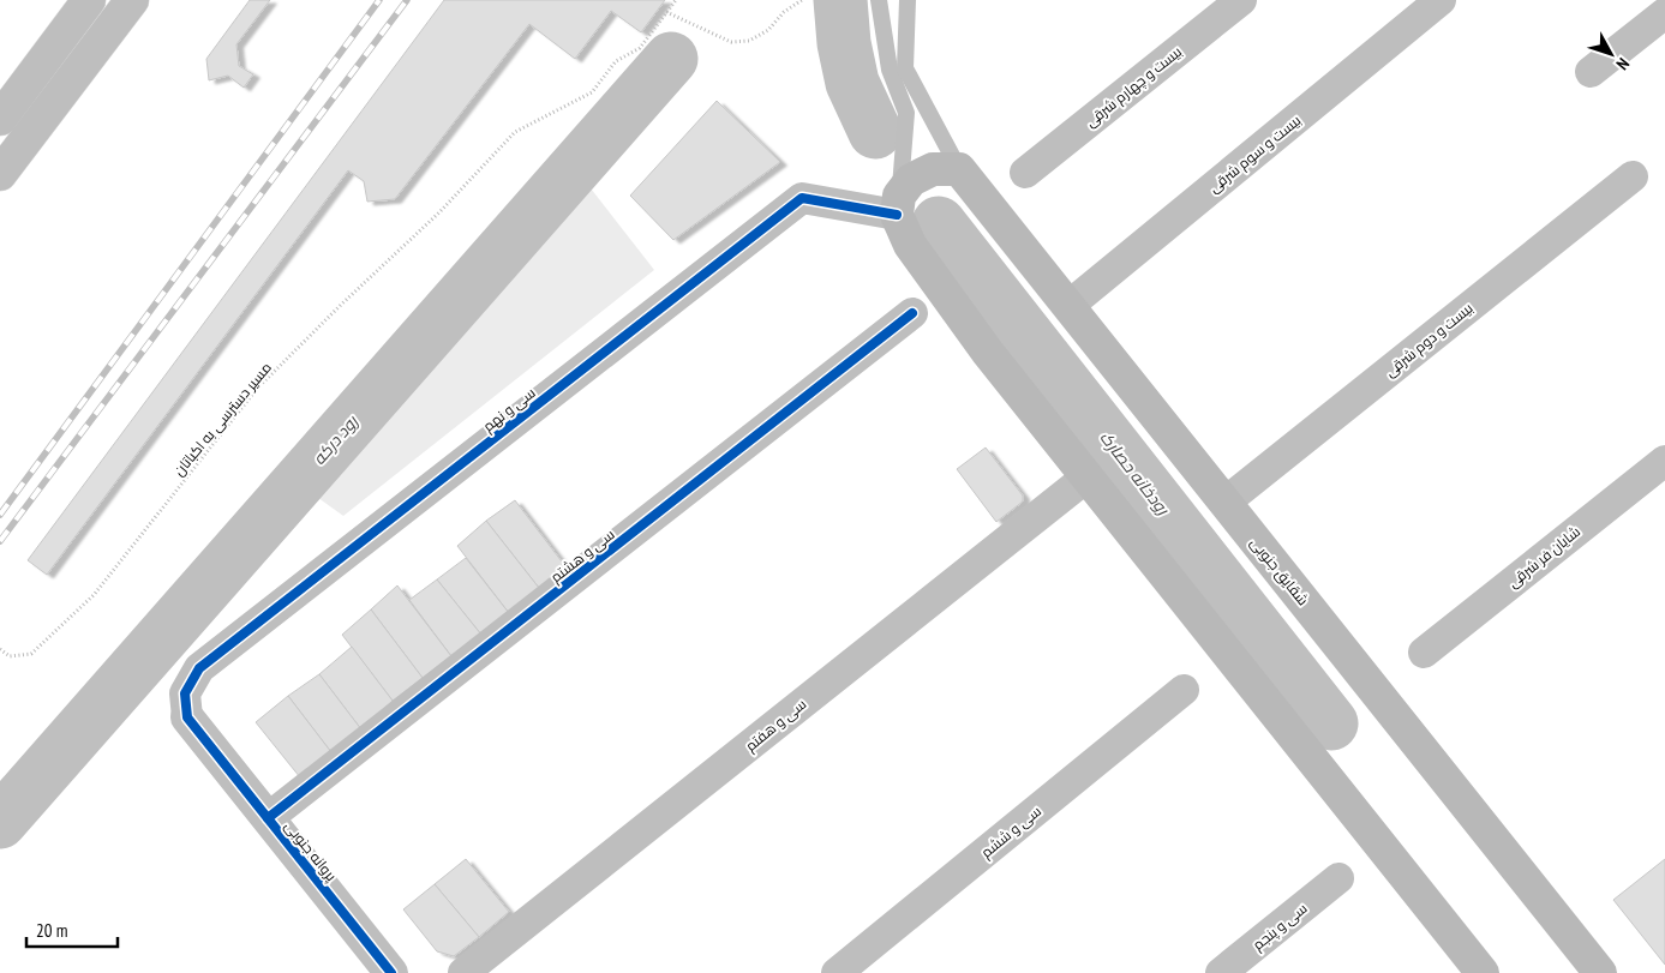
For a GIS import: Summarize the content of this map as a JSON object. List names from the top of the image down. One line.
{"streets":{"main road":["شقایق جنوبی","پروانه جنوبی"],"street":["بیست و چهارم شرقی","بیست و سوم شرقی","بیست و دوم شرقی","سی و نهم","سی و هشتم","شایان فر شرقی","سی و هفتم","سی و ششم","سی و پنجم"],"path":["مسیر دسترسی به اکباتان"]},"crossings":[["بیست و سوم شرقی","شقایق جنوبی"],["بیست و دوم شرقی","شقایق جنوبی"],["سی و نهم","پروانه جنوبی"],["سی و هشتم","پروانه جنوبی"]],"water":["رود درکه","رودخانه حصارک"],"scale_bar":"20 m","north":"bottom right"}
